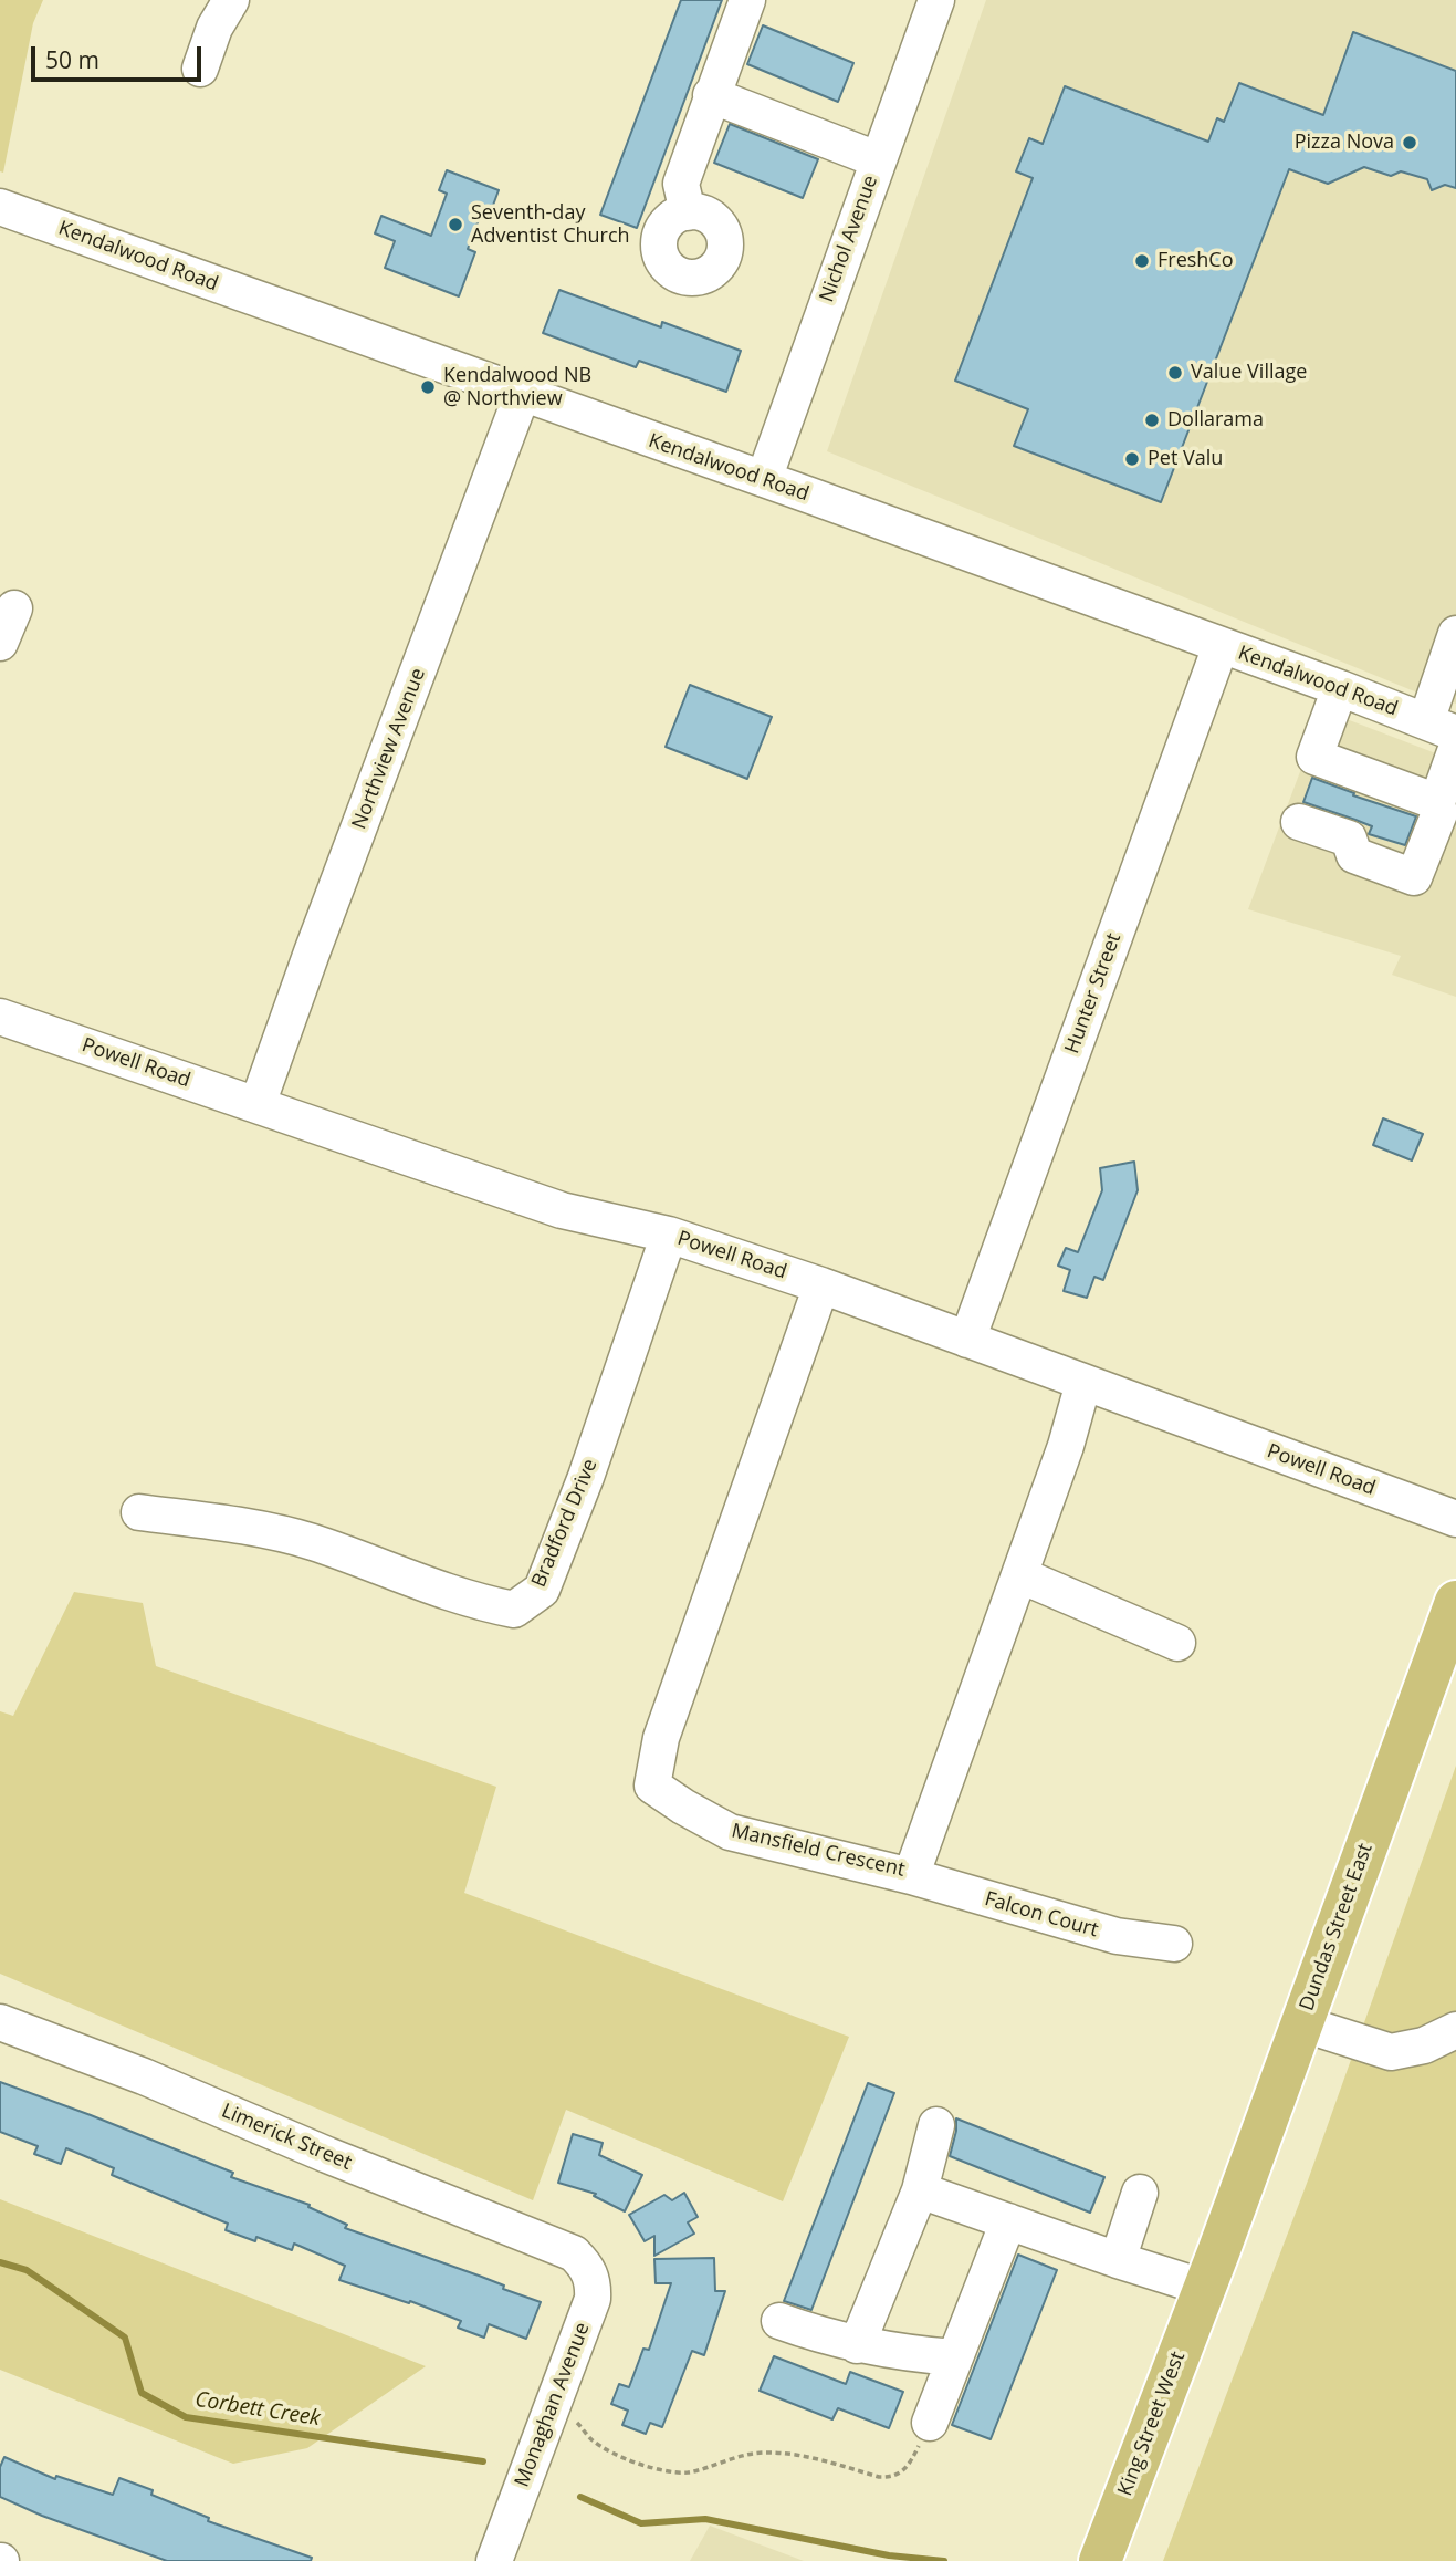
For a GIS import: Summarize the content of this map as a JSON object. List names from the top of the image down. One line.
{"streets":{"main road":["Dundas Street East","King Street West"],"street":["Nichol Avenue","Kendalwood Road","Northview Avenue","Hunter Street","Powell Road","Bradford Drive","Mansfield Crescent","Falcon Court","Limerick Street","Monaghan Avenue"]},"crossings":[["Nichol Avenue","Kendalwood Road"],["Kendalwood Road","Northview Avenue"],["Kendalwood Road","Hunter Street"],["Northview Avenue","Powell Road"],["Hunter Street","Powell Road"],["Powell Road","Bradford Drive"],["Powell Road","Mansfield Crescent"],["Mansfield Crescent","Falcon Court"],["Dundas Street East","King Street West"],["Limerick Street","Monaghan Avenue"]],"water":["Corbett Creek"],"places":["Pizza Nova","Seventh-day Adventist Church","FreshCo","Value Village","Kendalwood NB @ Northview","Dollarama","Pet Valu"],"scale_bar":"50 m"}
